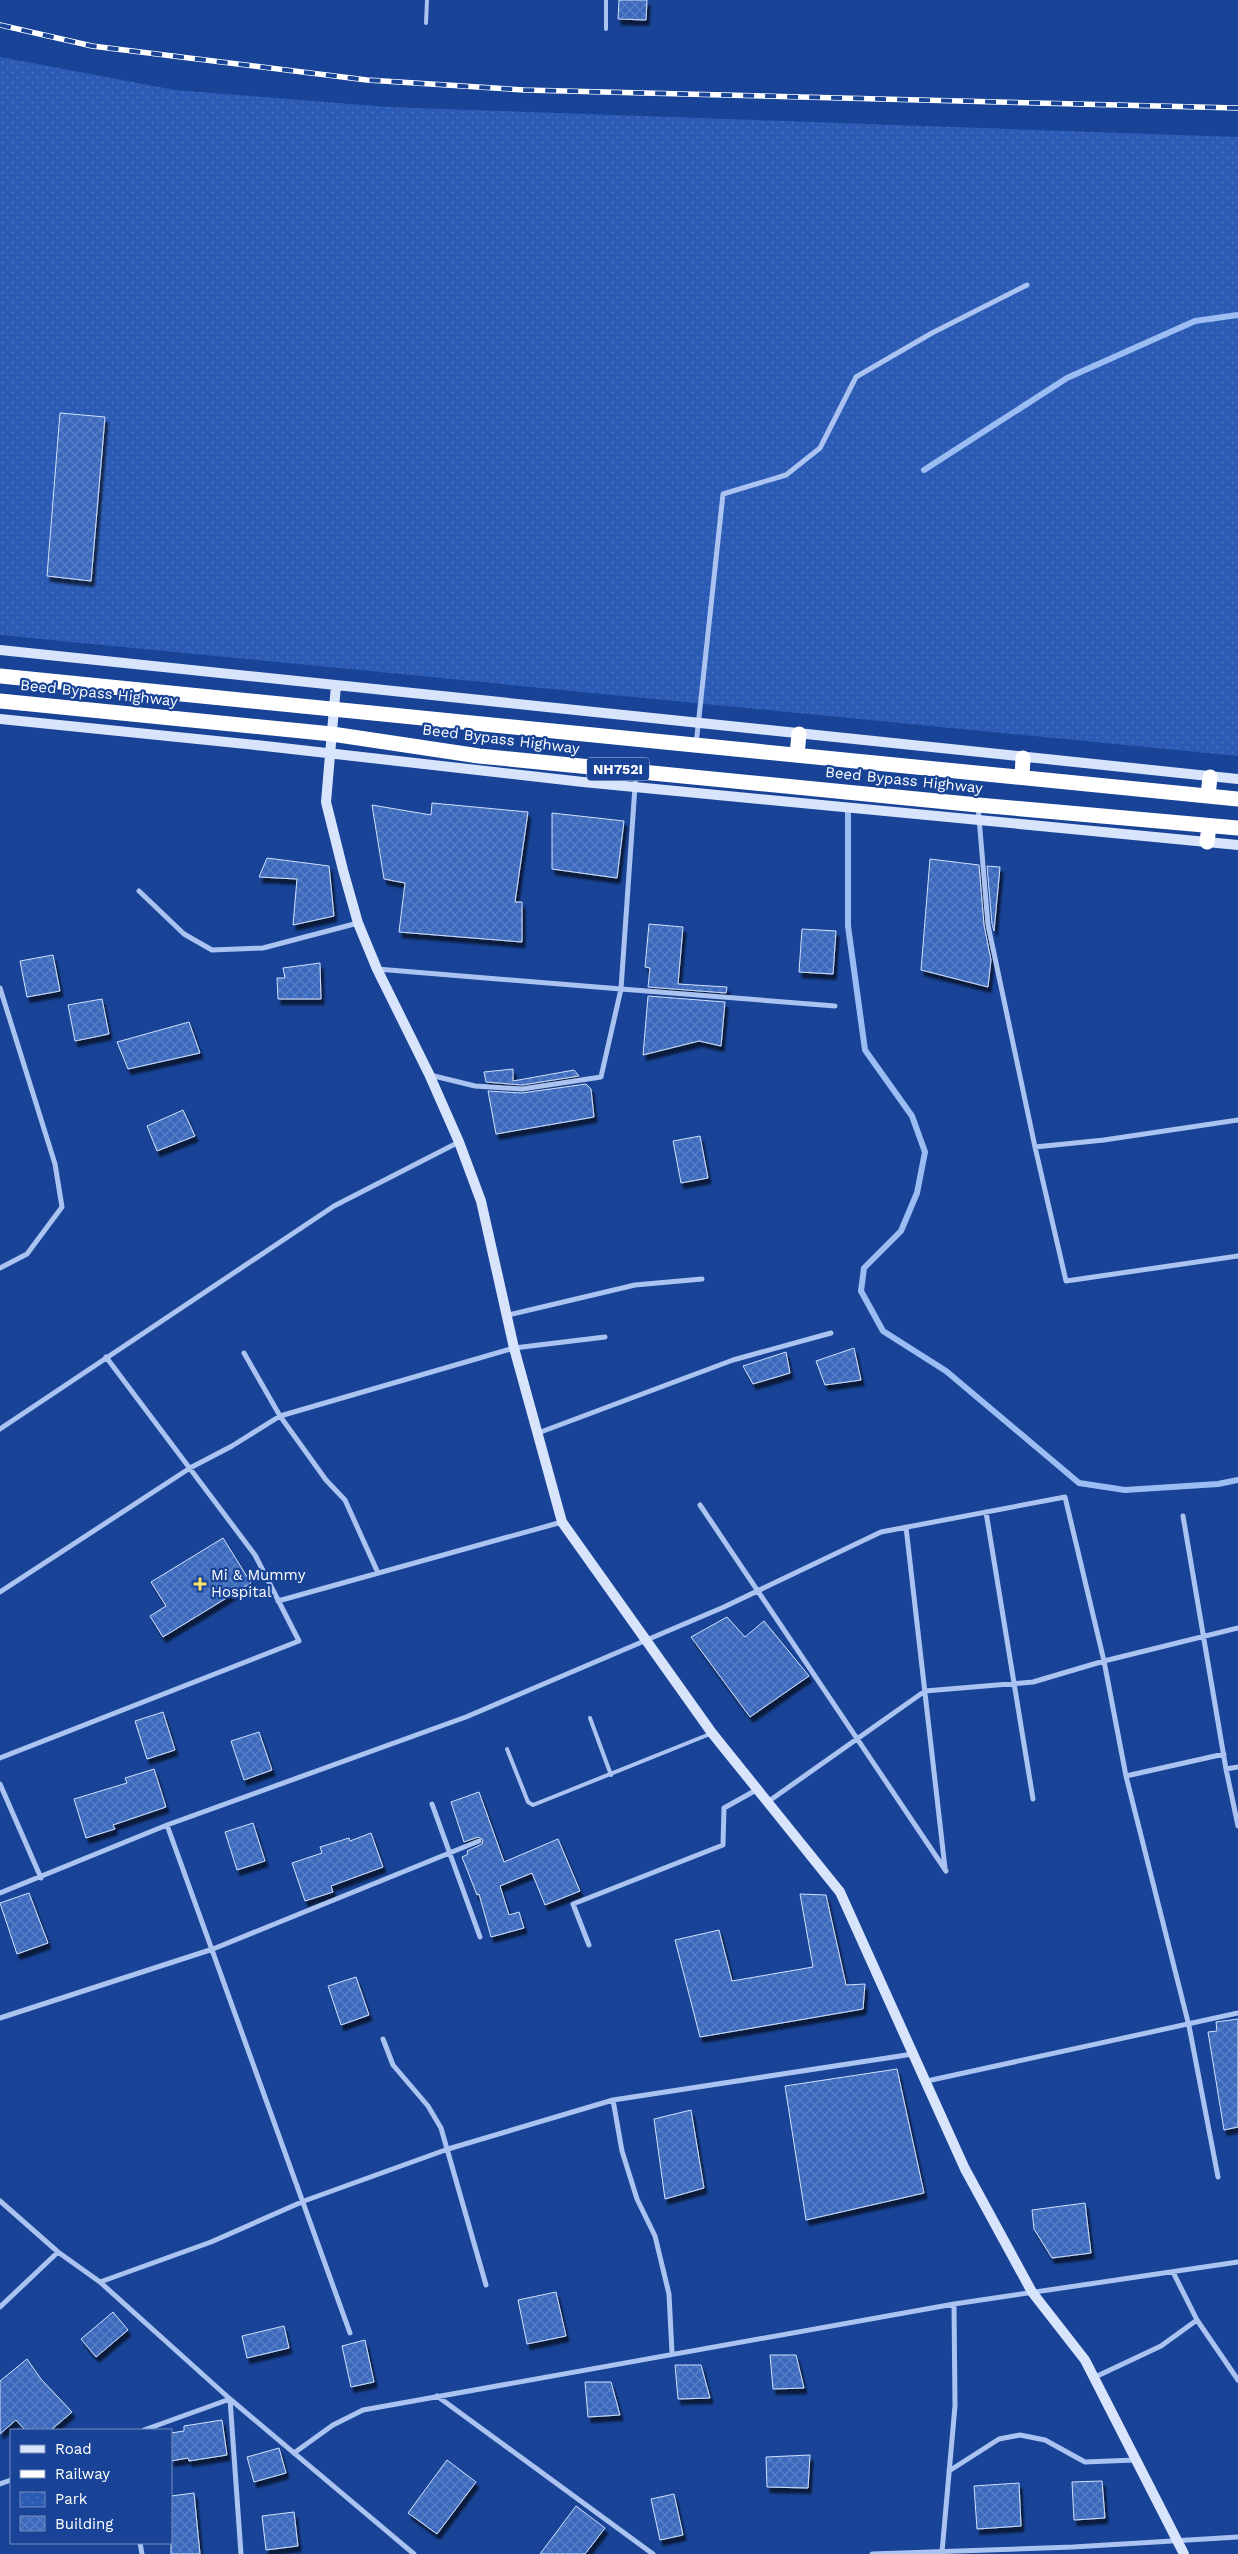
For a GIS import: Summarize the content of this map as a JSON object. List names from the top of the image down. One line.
{"streets":{"highway":["Beed Bypass Highway","NH752I"]},"places":{"health":["Mi & Mummy Hospital"]},"legend":["Road","Railway","Park","Building"]}
